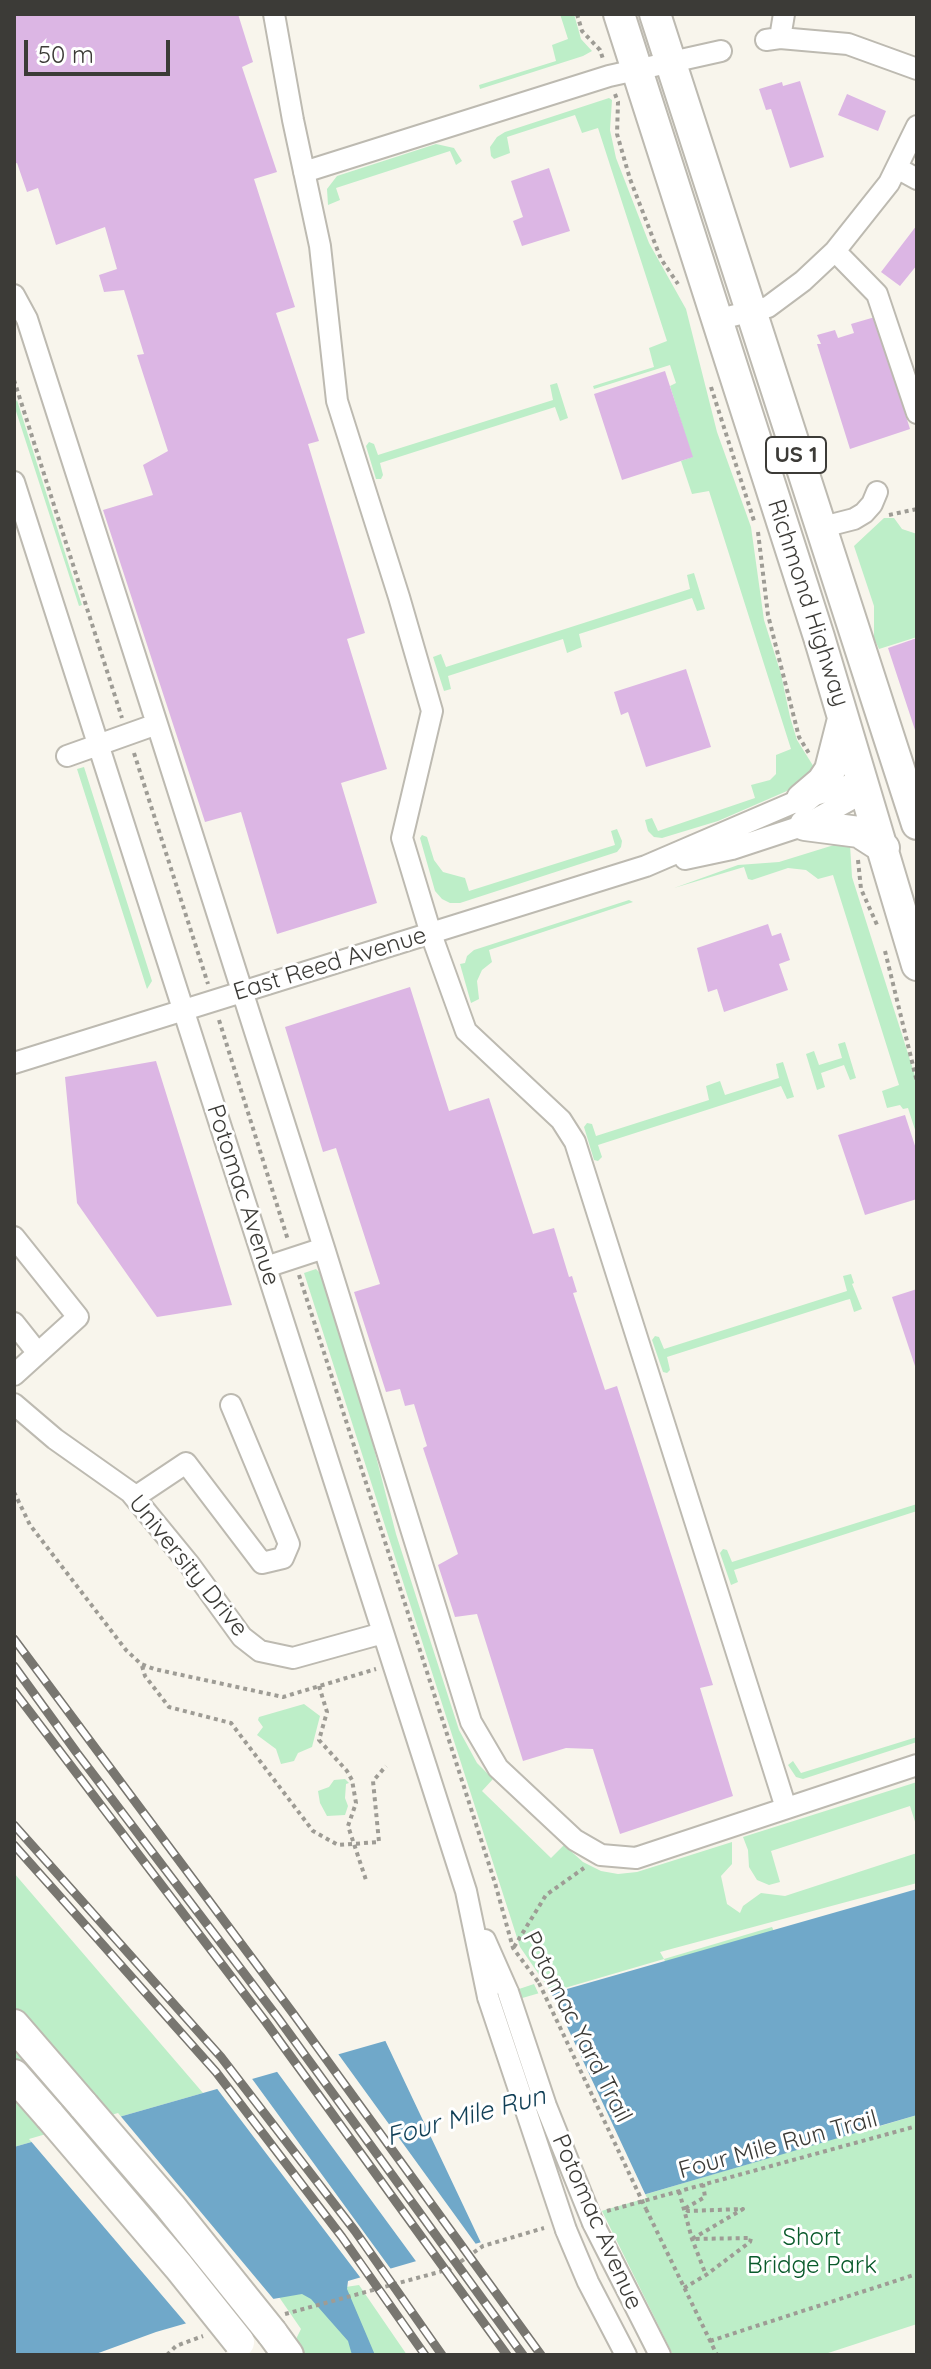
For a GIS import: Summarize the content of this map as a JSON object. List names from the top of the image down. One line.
{"streets":{"highway":["US 1","Richmond Highway"],"street":["East Reed Avenue","Potomac Avenue","University Drive"],"path":["Potomac Yard Trail","Four Mile Run Trail"]},"crossings":[["Richmond Highway","East Reed Avenue"],["East Reed Avenue","Potomac Avenue"],["Potomac Avenue","University Drive"]],"water":["Four Mile Run"],"parks":["Short Bridge Park"],"scale_bar":"50 m"}
